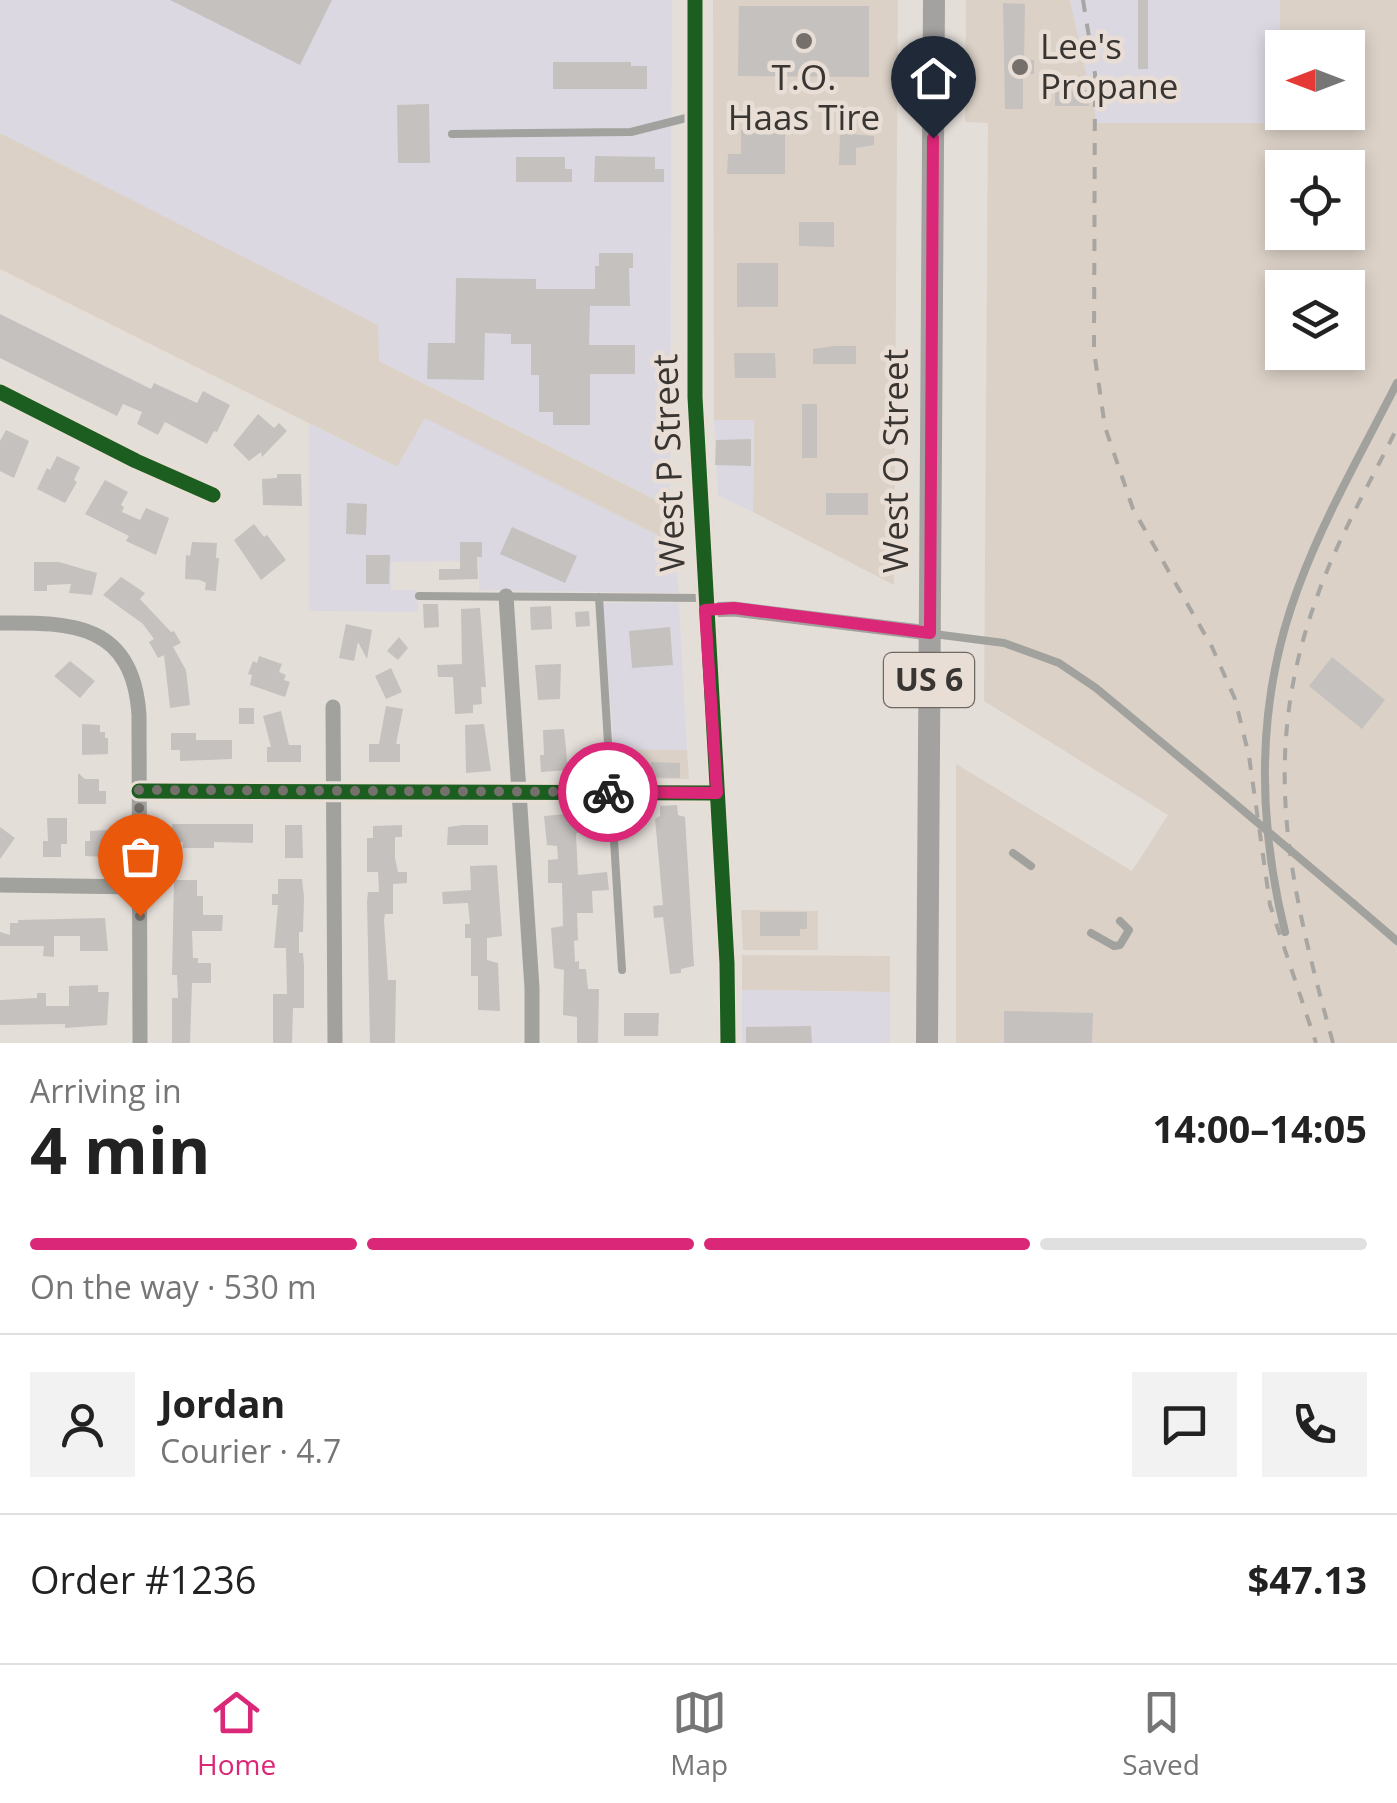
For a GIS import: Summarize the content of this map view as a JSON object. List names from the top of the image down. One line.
{"streets":{"main road":["West O Street","US 6"],"street":["West P Street"]},"places":["T.O. Haas Tire","Lee's Propane"],"north":"left","page":{"heading":["4 min","Arriving in","14:00–14:05"],"panel":["Jordan","Courier · 4.7","Order #1236","$47.13"],"bar":"On the way · 530 m","tabs":["Home","Map","Saved"]}}
